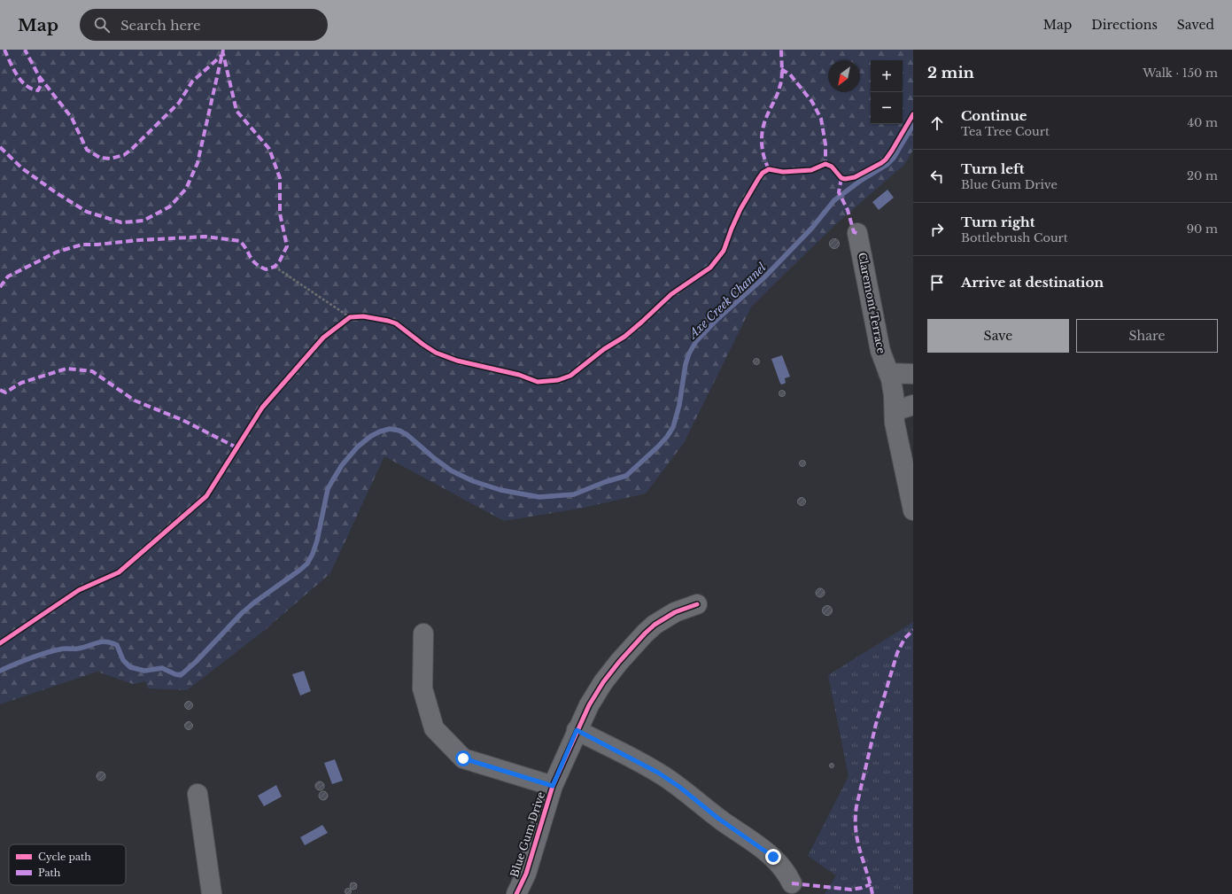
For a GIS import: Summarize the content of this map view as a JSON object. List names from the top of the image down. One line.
{"streets":{"street":["Claremont Terrace","Blue Gum Drive"]},"water":["Axe Creek Channel"],"legend":["Cycle path","Path"],"north":"bottom left","page":{"header":"Map","search":"Search here","nav":["Map","Directions","Saved"],"heading":["2 min","Walk · 150 m"],"map_buttons":["+","−"],"list":[["Continue","Tea Tree Court","40 m"],["Turn left","Blue Gum Drive","20 m"],["Turn right","Bottlebrush Court","90 m"],"Arrive at destination"],"buttons":["Save","Share"]}}
